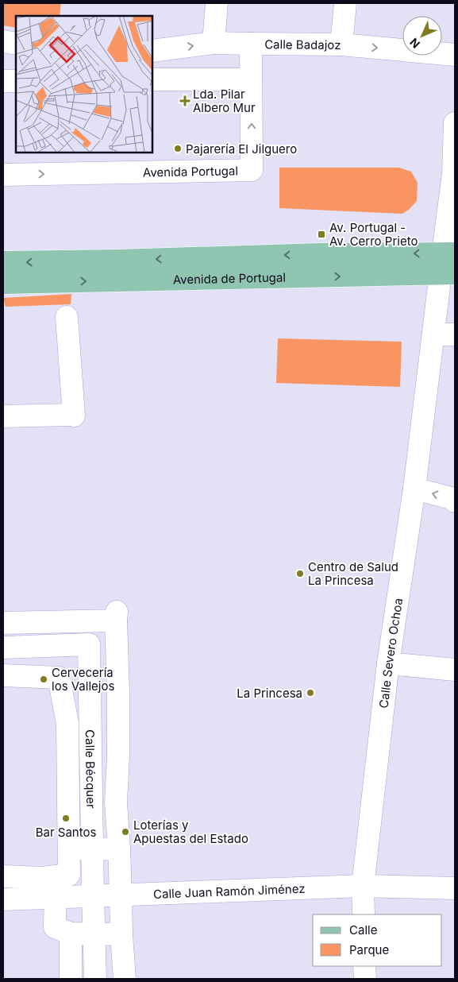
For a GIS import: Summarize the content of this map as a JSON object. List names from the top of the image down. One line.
{"streets":{"main road":["Avenida de Portugal"],"street":["Calle Badajoz","Avenida Portugal","Calle Severo Ochoa","Calle Bécquer","Calle Juan Ramón Jiménez"]},"crossings":[["Calle Badajoz","Avenida Portugal"],["Avenida de Portugal","Calle Severo Ochoa"],["Calle Severo Ochoa","Calle Juan Ramón Jiménez"],["Calle Bécquer","Calle Juan Ramón Jiménez"]],"places":{"health":["Lda. Pilar Albero Mur"],"other":["Pajarería El Jilguero","Centro de Salud La Princesa","Cervecería los Vallejos","La Princesa","Bar Santos","Loterías y Apuestas del Estado"],"transit":["Av. Portugal - Av. Cerro Prieto"]},"legend":["Calle","Parque"],"north":"bottom left"}
